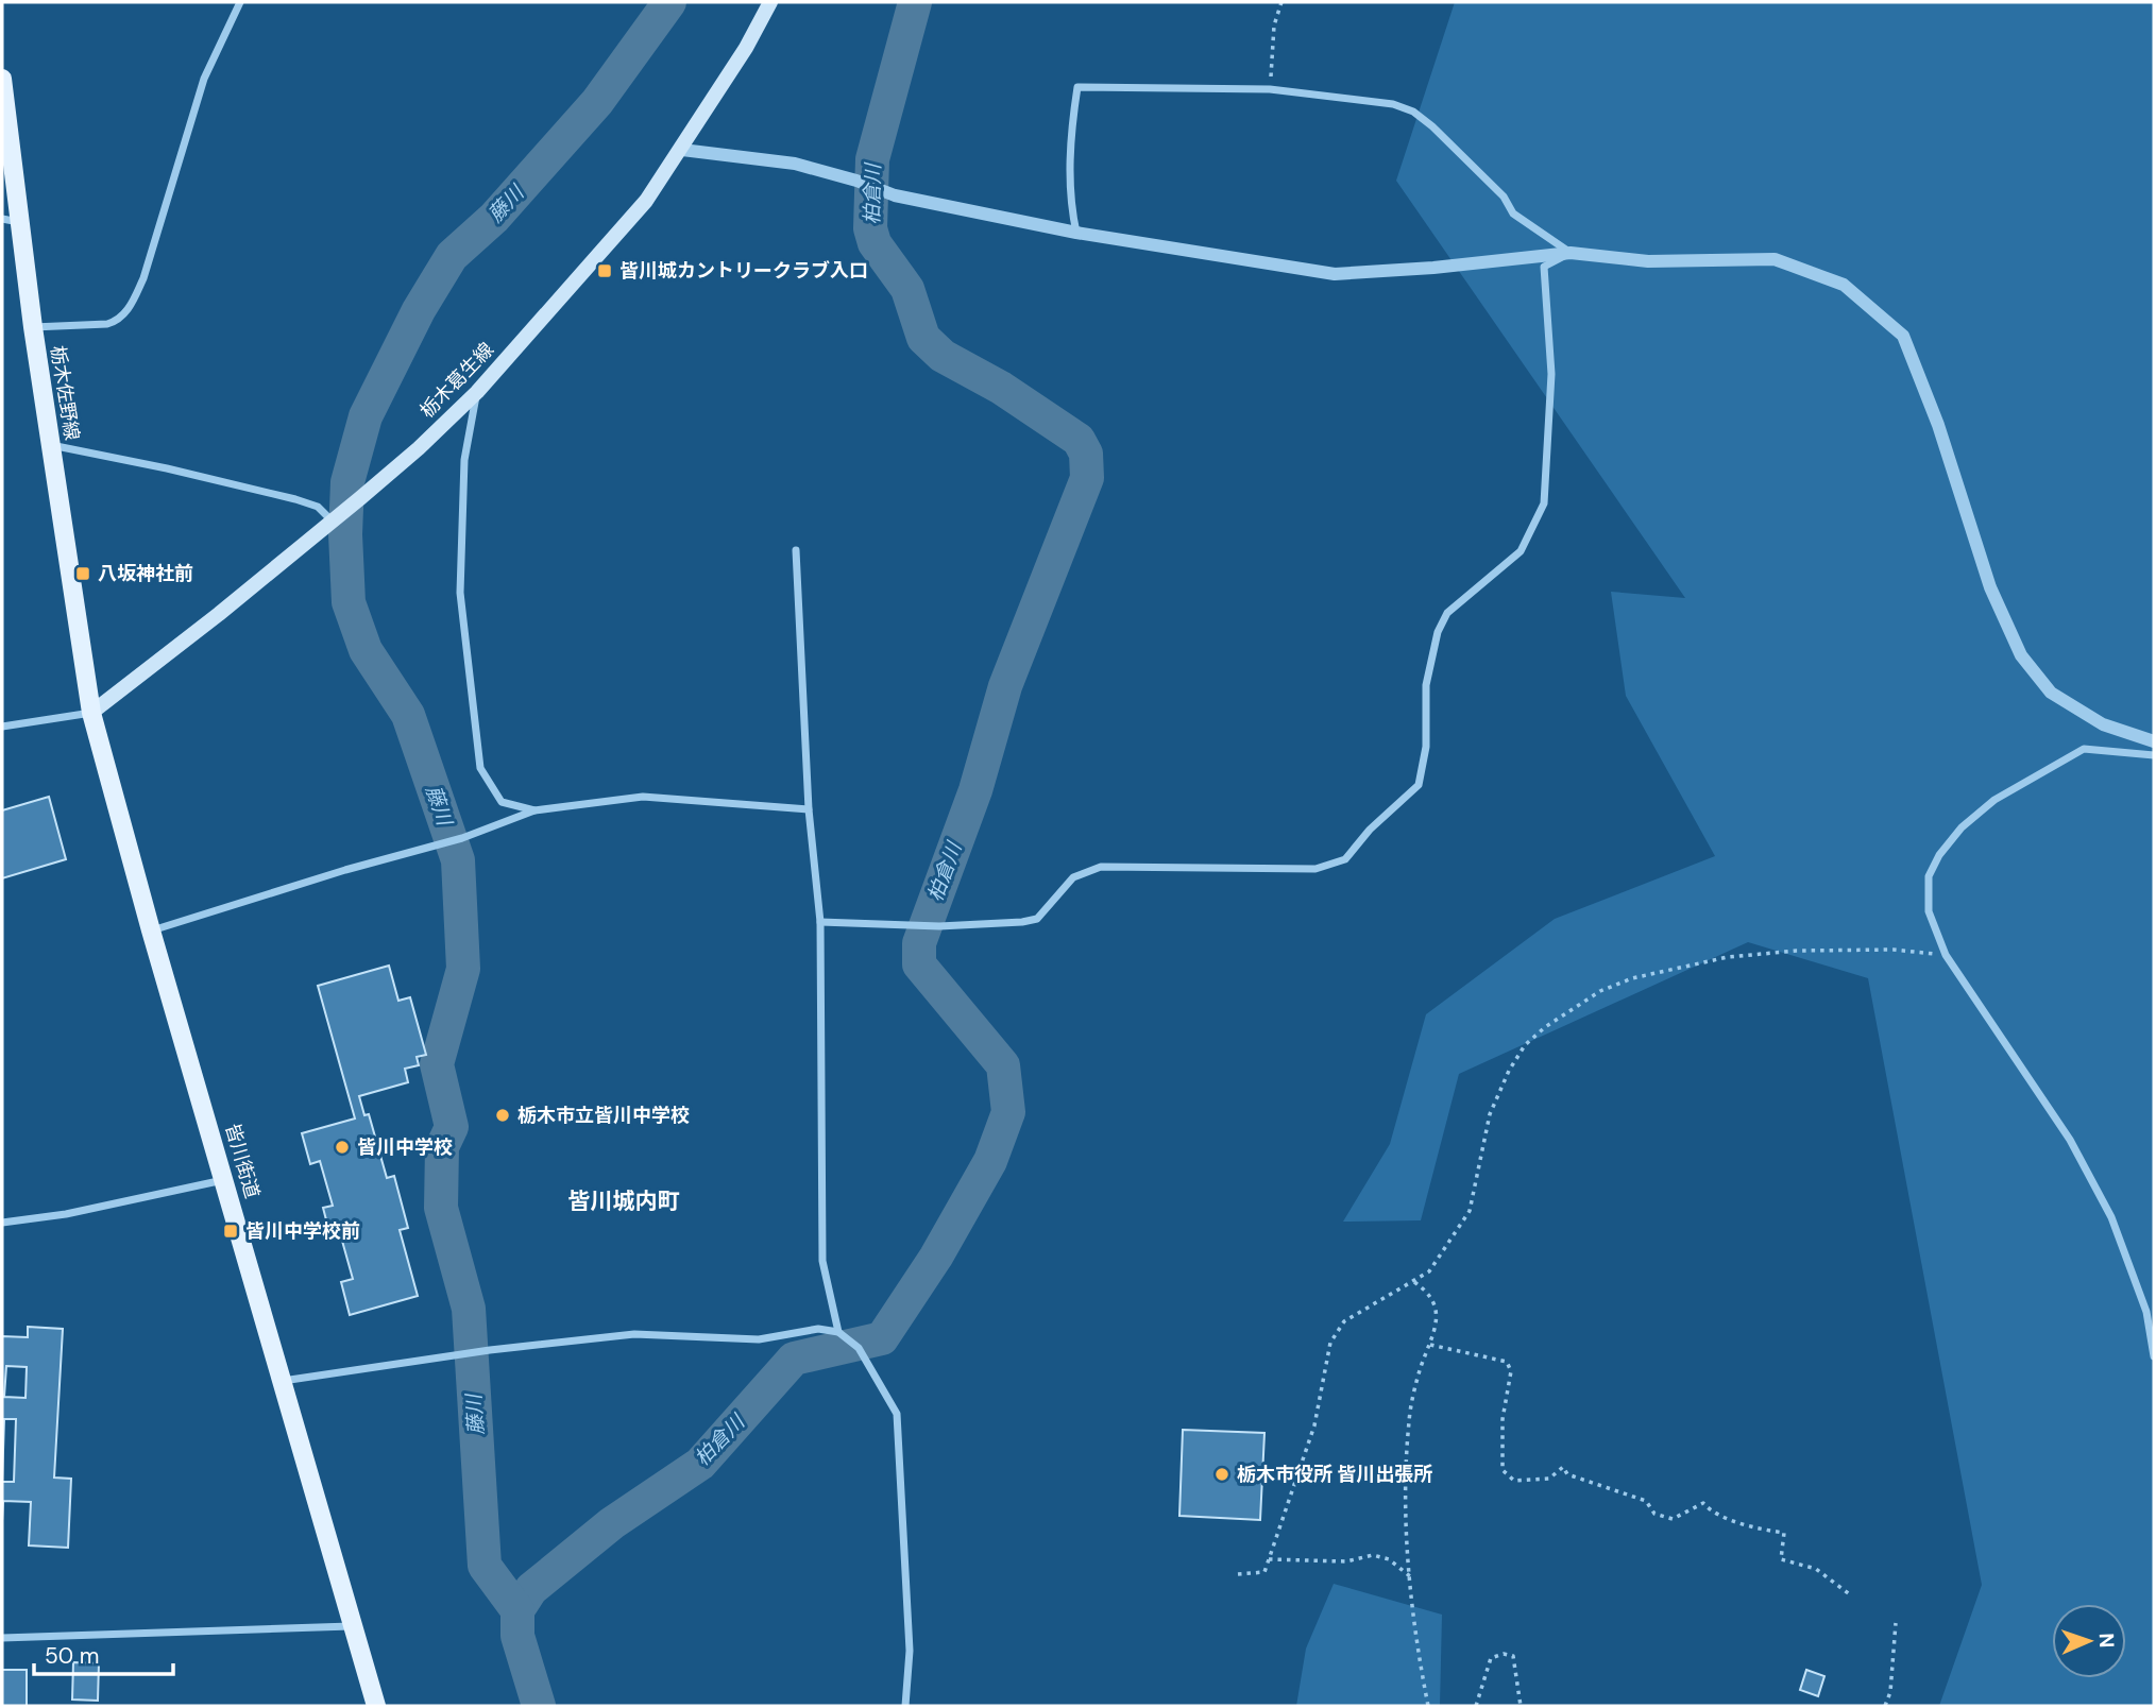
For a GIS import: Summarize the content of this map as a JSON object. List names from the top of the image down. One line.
{"streets":{"main road":["栃木葛生線","栃木佐野線","皆川街道"]},"crossings":[["栃木葛生線","栃木佐野線"],["栃木葛生線","皆川街道"],["栃木佐野線","皆川街道"]],"districts":["皆川城内町"],"water":["柏倉川","藤川"],"places":{"transit":["皆川城カントリークラブ入口","八坂神社前","皆川中学校前"],"other":["栃木市立皆川中学校","皆川中学校","栃木市役所 皆川出張所"]},"scale_bar":"50 m","north":"right"}
